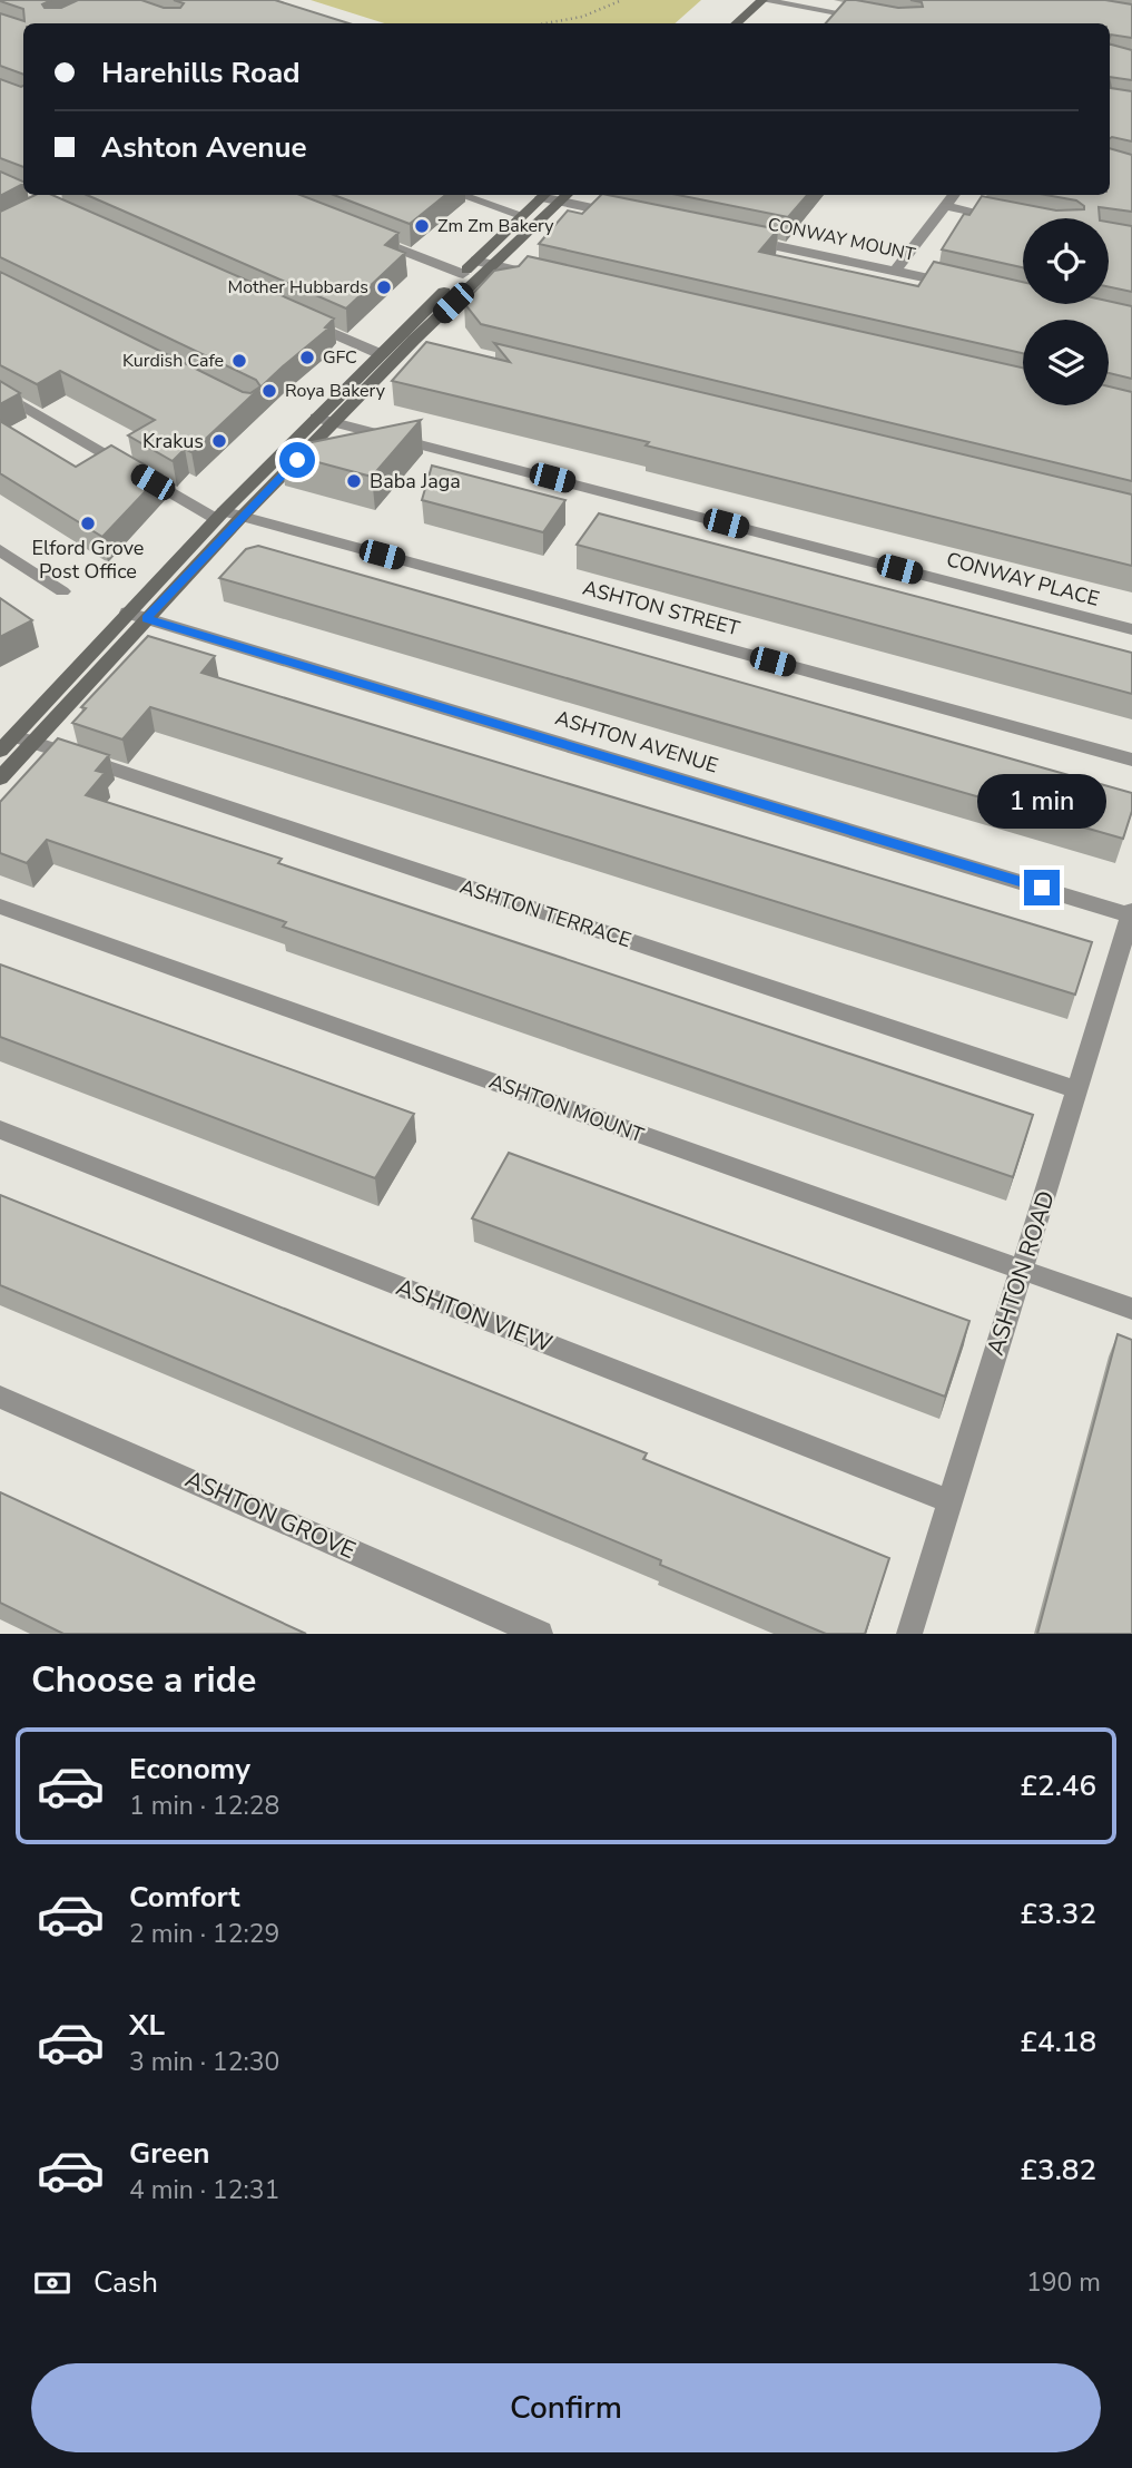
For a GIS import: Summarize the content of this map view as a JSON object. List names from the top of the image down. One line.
{"streets":{"street":["CONWAY MOUNT","CONWAY PLACE","ASHTON STREET","ASHTON AVENUE","ASHTON TERRACE","ASHTON MOUNT","ASHTON ROAD","ASHTON VIEW","ASHTON GROVE"]},"crossings":[["ASHTON AVENUE","ASHTON ROAD"],["ASHTON TERRACE","ASHTON ROAD"],["ASHTON MOUNT","ASHTON ROAD"],["ASHTON ROAD","ASHTON VIEW"]],"places":["Zm Zm Bakery","Mother Hubbards","GFC","Kurdish Cafe","Roya Bakery","Krakus","Baba Jaga","Elford Grove Post Office"],"page":{"banner":["Harehills Road","Ashton Avenue"],"bubble":"1 min","heading":"Choose a ride","list":[{"name":"Economy","note":"1 min · 12:28","value":"£2.46"},{"name":"Comfort","note":"2 min · 12:29","value":"£3.32"},{"name":"XL","note":"3 min · 12:30","value":"£4.18"},{"name":"Green","note":"4 min · 12:31","value":"£3.82"}],"pay":["Cash","190 m"],"buttons":"Confirm"}}
